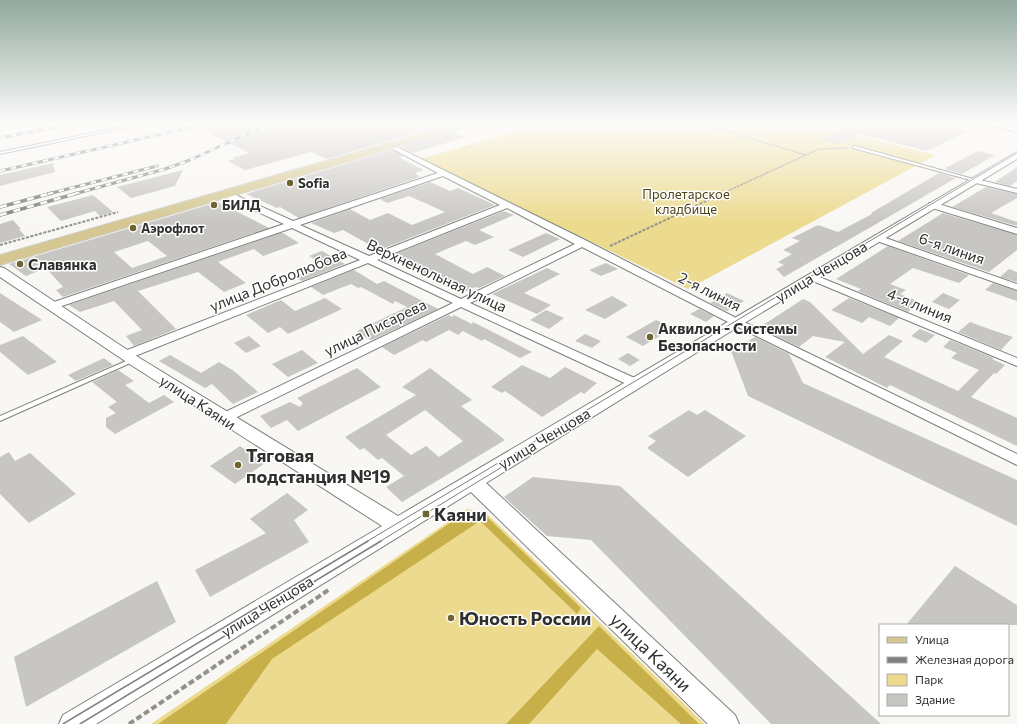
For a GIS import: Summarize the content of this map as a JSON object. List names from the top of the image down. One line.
{"streets":{"street":["6-я линия","улица Ченцова","Верхненольная улица","улица Добролюбова","2-я линия","4-я линия","улица Писарева","улица Каяни"]},"crossings":[["6-я линия","улица Ченцова"],["улица Ченцова","Верхненольная улица"],["улица Ченцова","2-я линия"],["улица Ченцова","4-я линия"],["улица Ченцова","улица Каяни"],["Верхненольная улица","улица Добролюбова"],["Верхненольная улица","улица Писарева"],["улица Добролюбова","2-я линия"],["улица Добролюбова","улица Каяни"],["2-я линия","улица Писарева"],["улица Писарева","улица Каяни"]],"parks":["Пролетарское кладбище"],"places":{"other":["Sofia","БИЛД","Аэрофлот","Славянка","Аквилон - Системы Безопасности","Тяговая подстанция №19","Юность России"],"transit":["Каяни"]},"legend":["Улица","Железная дорога","Парк","Здание"]}
